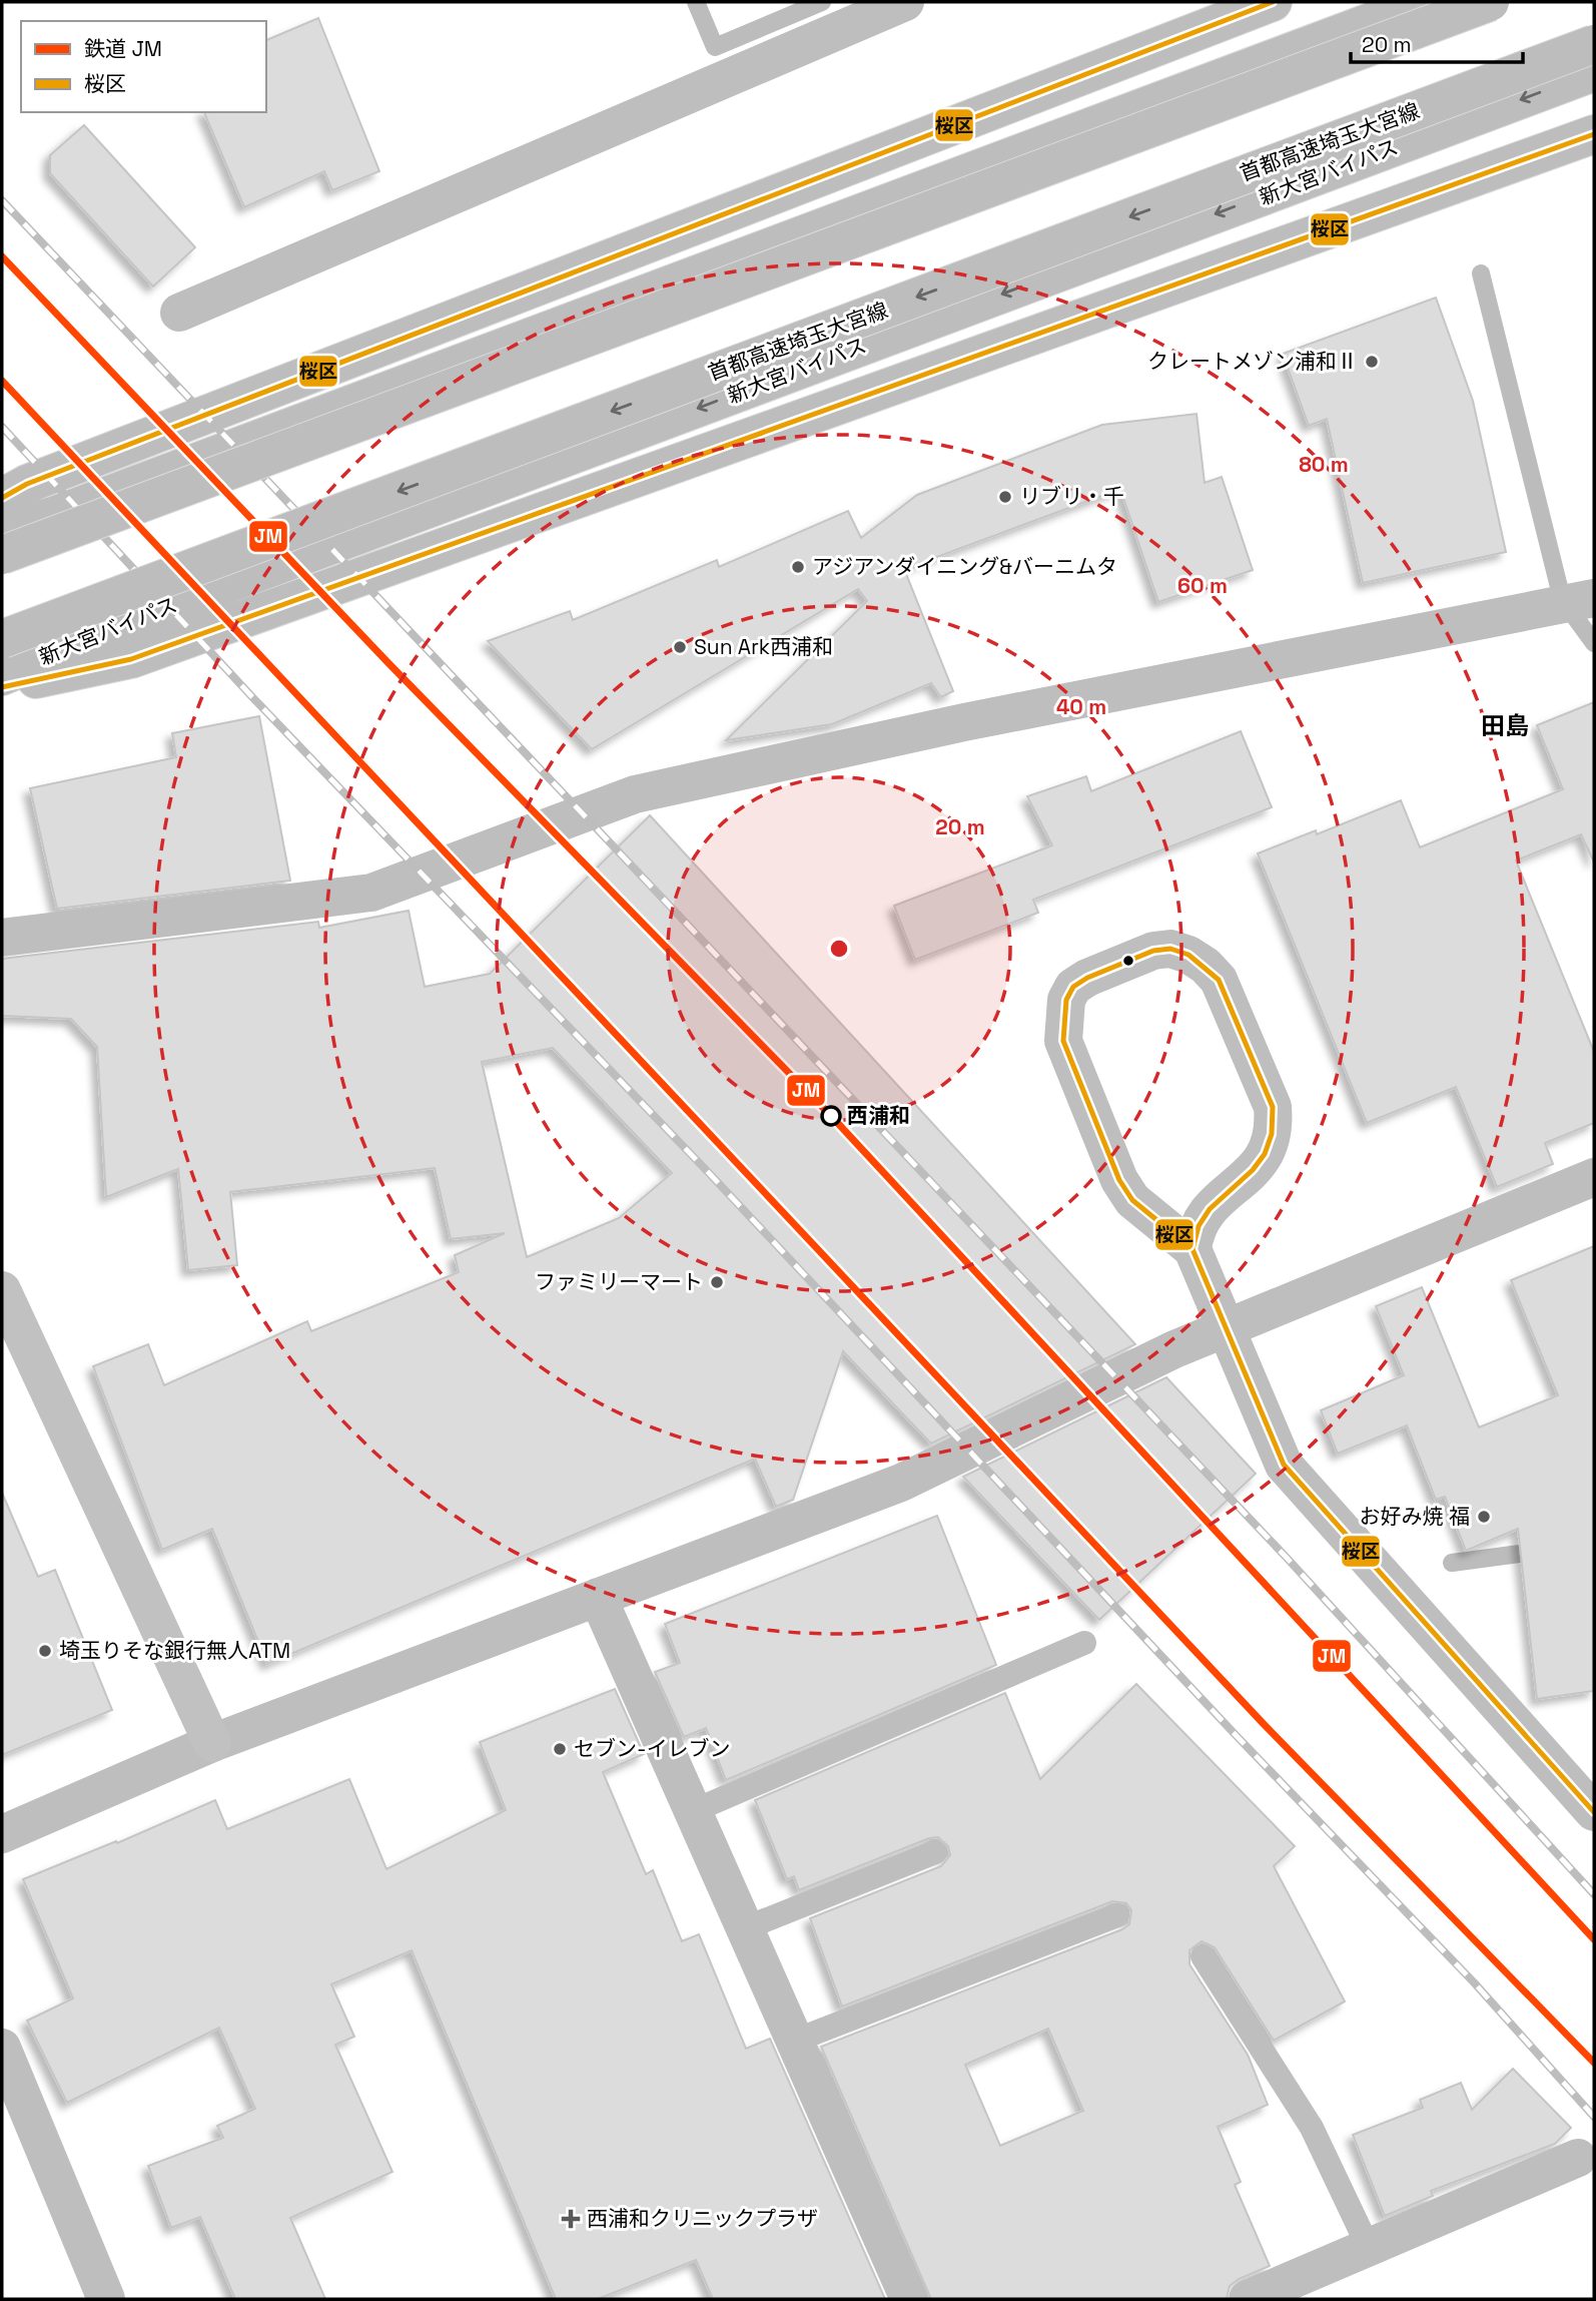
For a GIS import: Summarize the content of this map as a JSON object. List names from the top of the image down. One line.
{"streets":{"highway":["首都高速埼玉大宮線","新大宮バイパス"]},"districts":["田島"],"places":{"other":["クレートメゾン浦和Ⅱ","リブリ・千","アジアンダイニング&バーニムタ","Sun Ark西浦和","西浦和","ファミリーマート","お好み焼 福","埼玉りそな銀行無人ATM","セブン-イレブン"],"health":["西浦和クリニックプラザ"]},"lines":["transit line 桜区","rail line JM"],"legend":["鉄道 JM","桜区"],"scale_bar":"20 m","rings":["80 m","60 m","40 m","20 m"]}
